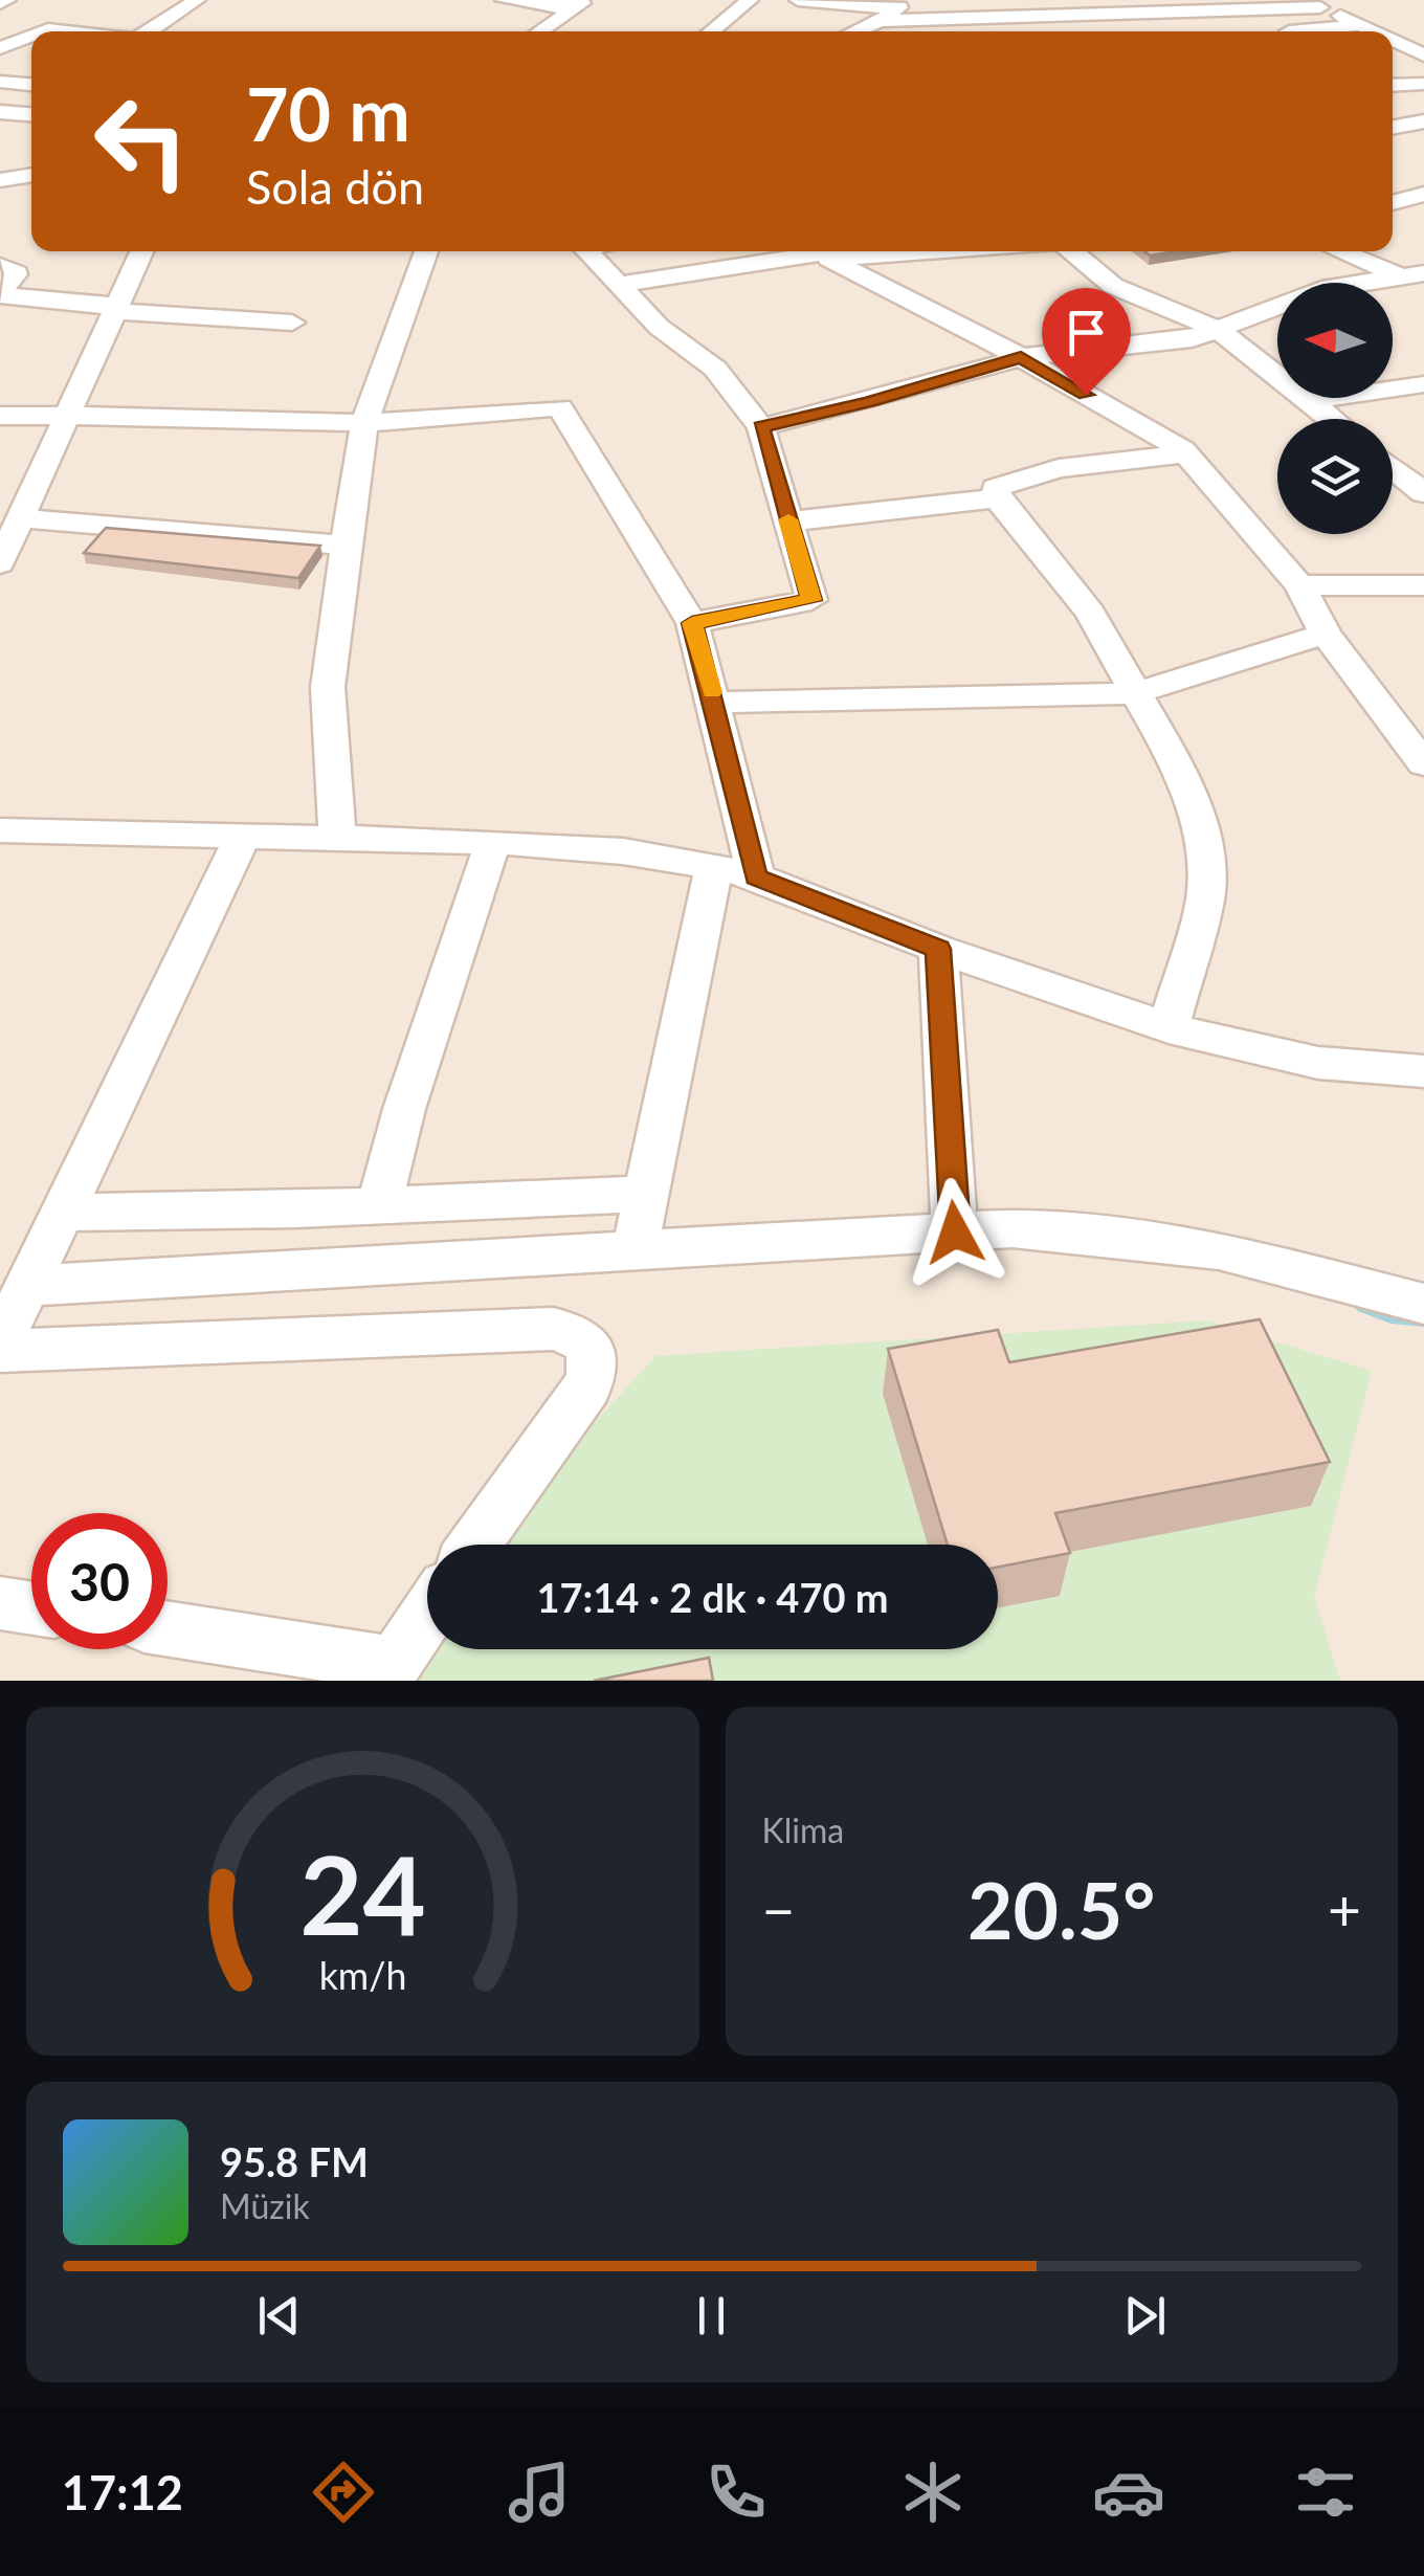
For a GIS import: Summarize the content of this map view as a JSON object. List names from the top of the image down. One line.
{"north":"left","page":{"turn":["70 m","Sola dön"],"limit":"30","trip":"17:14 · 2 dk · 470 m","tile":"Klima","heat":["−","20.5°","+"],"song":["95.8 FM","Müzik"],"tabs":"17:12","gauge":["24","km/h"]}}
